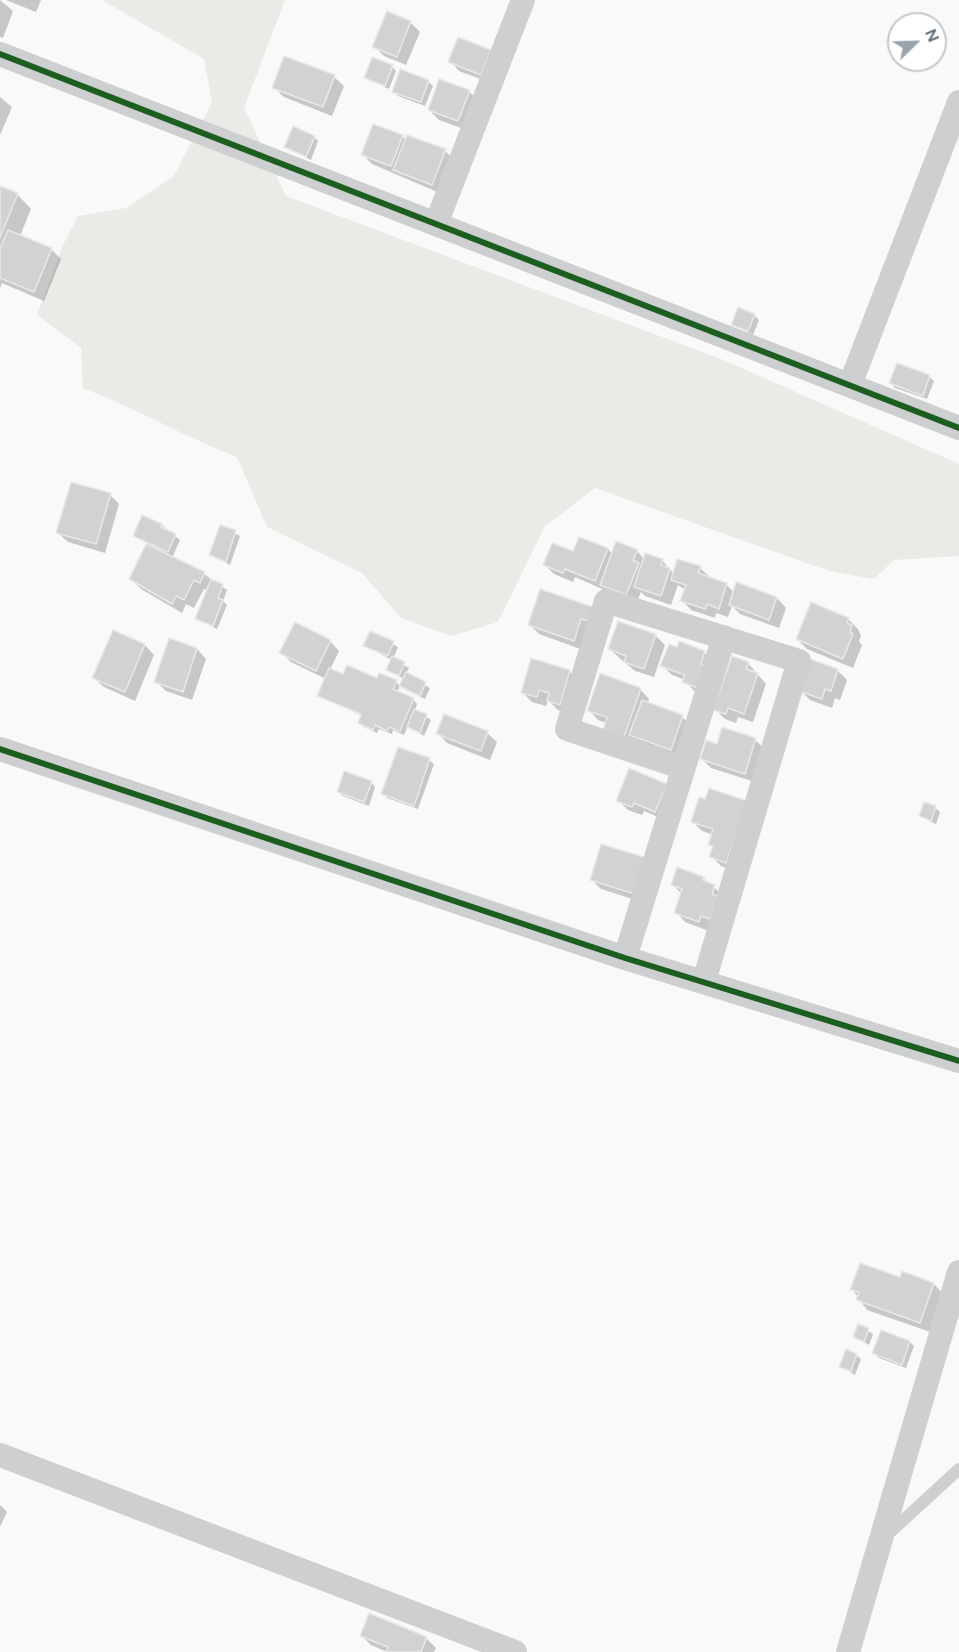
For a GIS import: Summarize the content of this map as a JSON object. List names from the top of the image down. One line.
{"north":"top right"}
